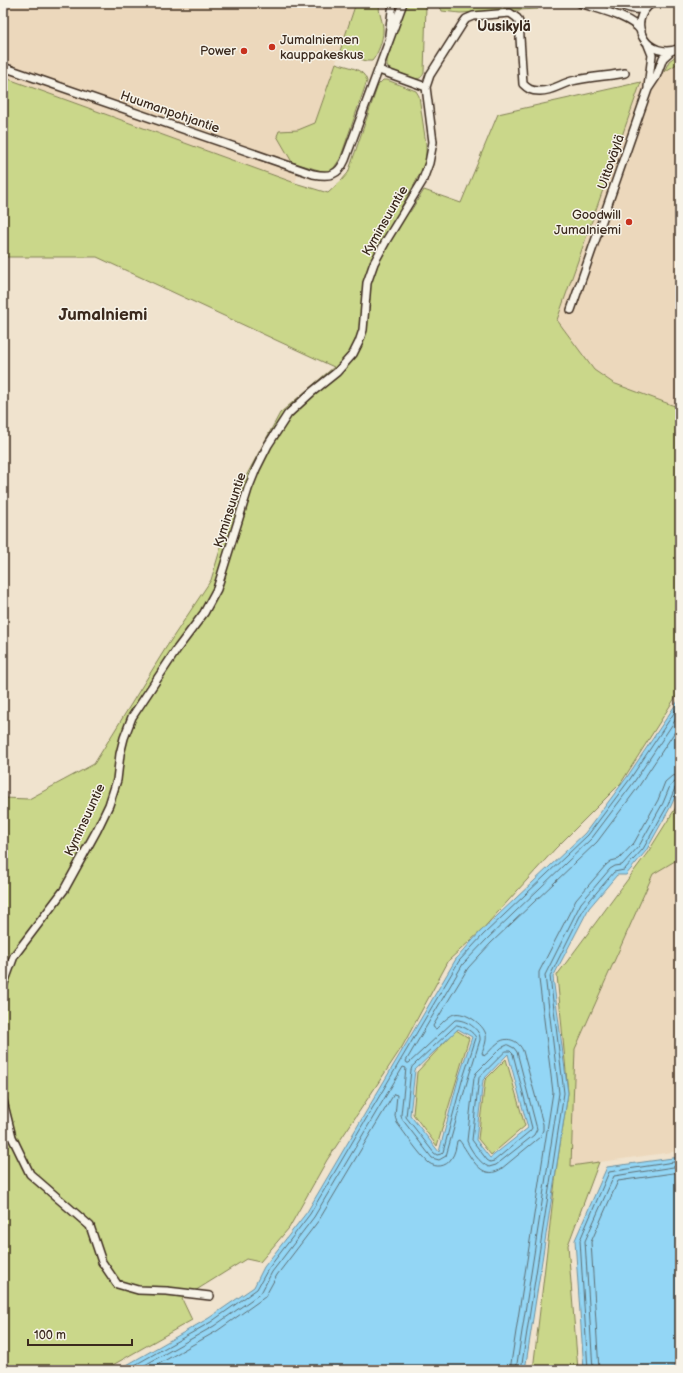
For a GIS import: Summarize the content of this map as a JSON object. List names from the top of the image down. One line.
{"streets":{"street":["Huumanpohjantie","Uittoväylä","Kyminsuuntie"]},"districts":["Uusikylä","Jumalniemi"],"places":["Jumalniemen kauppakeskus","Power","Goodwill Jumalniemi"],"scale_bar":"100 m"}
